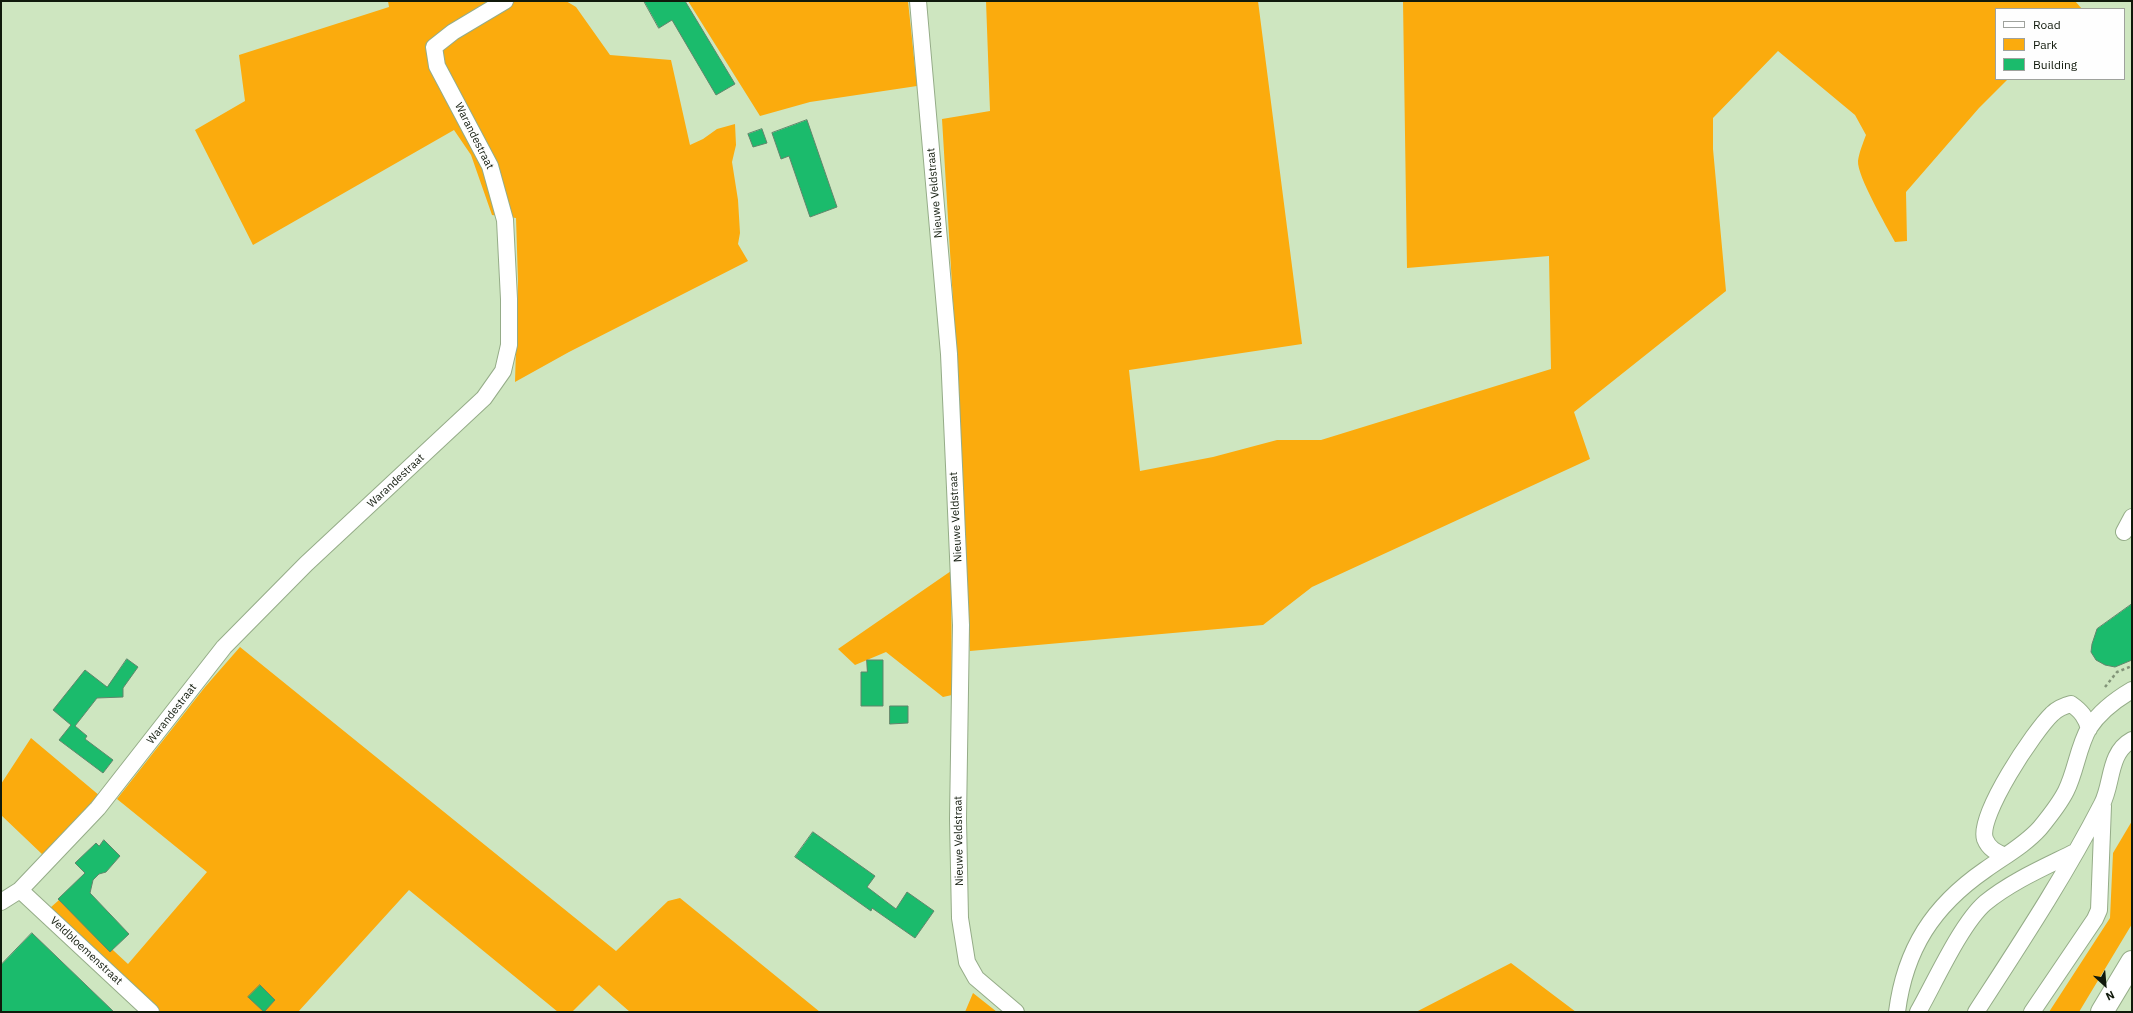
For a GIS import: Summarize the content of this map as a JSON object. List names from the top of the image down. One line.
{"streets":{"street":["Warandestraat","Nieuwe Veldstraat","Veldbloemenstraat"]},"crossings":[["Warandestraat","Veldbloemenstraat"]],"legend":["Road","Park","Building"],"north":"bottom right"}
